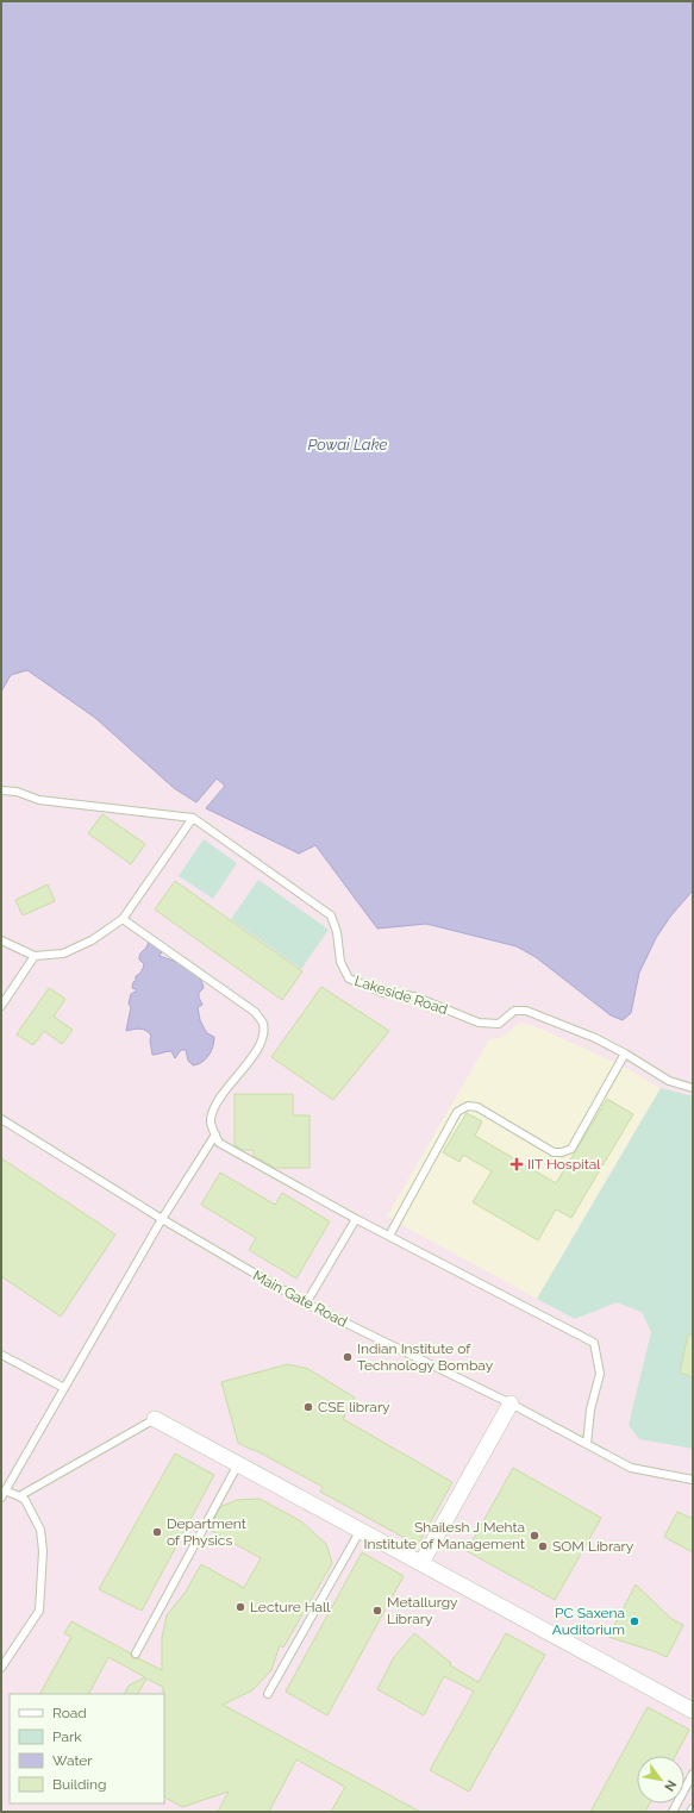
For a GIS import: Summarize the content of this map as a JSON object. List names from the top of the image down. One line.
{"streets":{"lane":["Lakeside Road","Main Gate Road"]},"water":["Powai Lake"],"places":{"health":["IIT Hospital"],"other":["Indian Institute of Technology Bombay","CSE library","Department of Physics","Shailesh J Mehta Institute of Management","SOM Library","Lecture Hall","Metallurgy Library","PC Saxena Auditorium"]},"legend":["Road","Park","Water","Building"],"north":"bottom right"}
